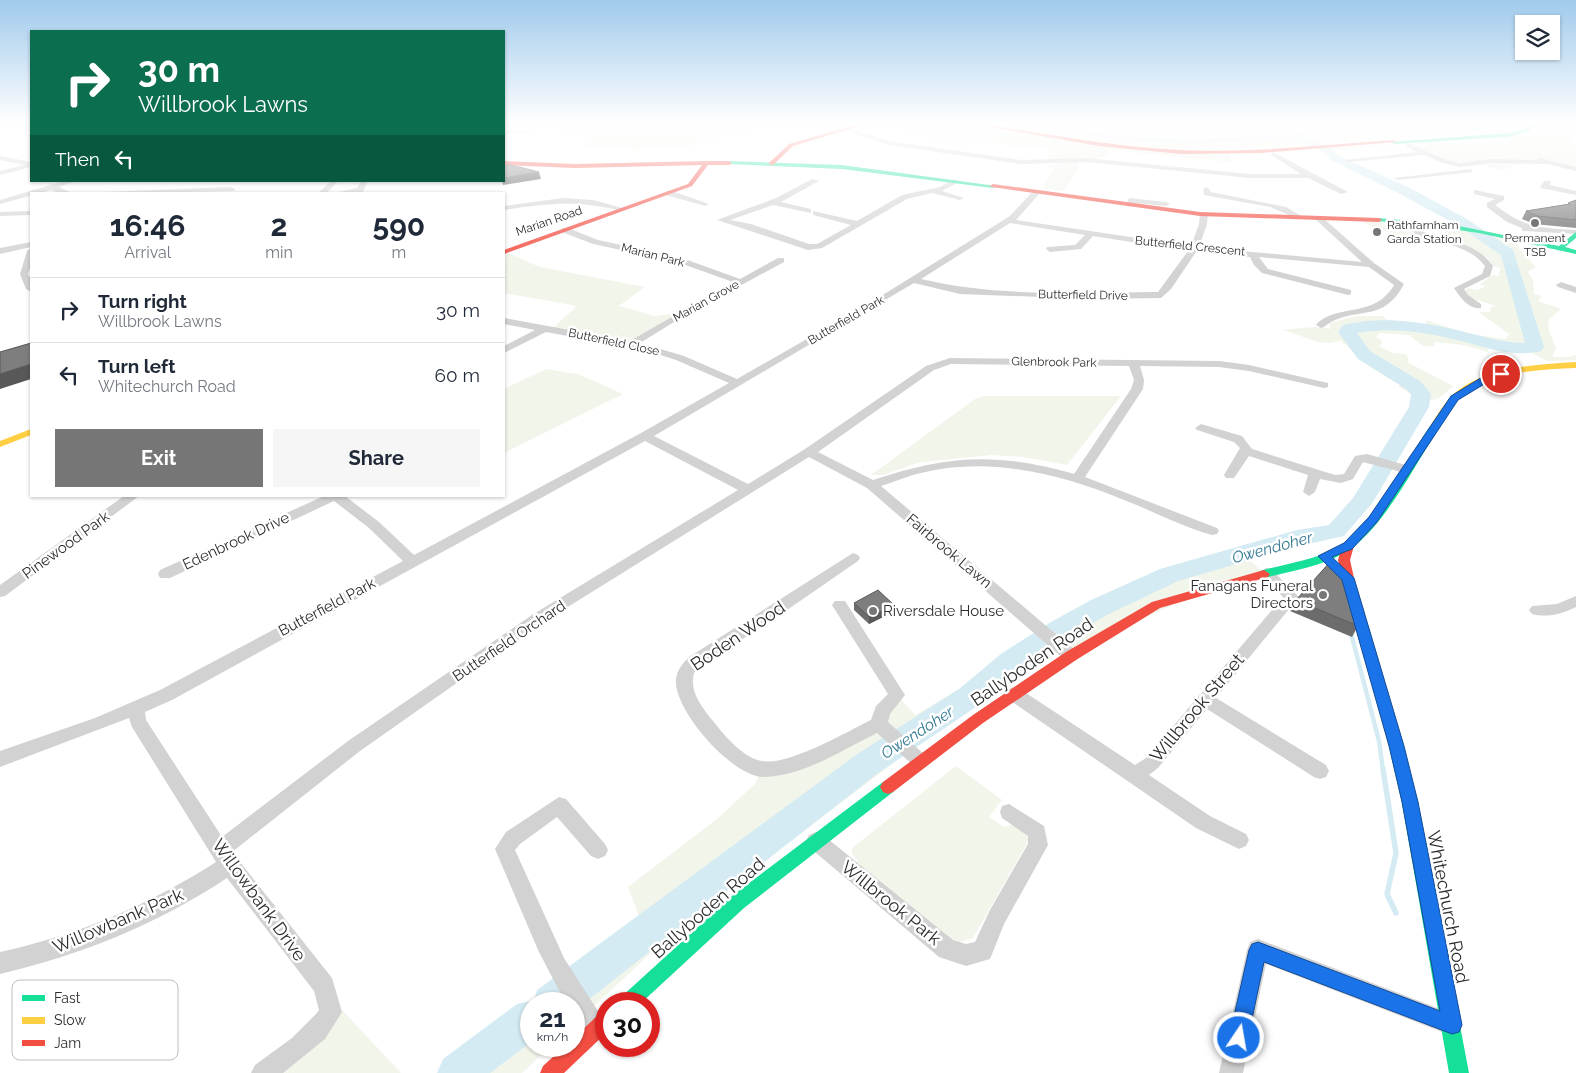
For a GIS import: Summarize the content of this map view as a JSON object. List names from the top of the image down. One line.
{"streets":{"main road":["Marian Road","Ballyboden Road","Whitechurch Road"],"street":["Butterfield Crescent","Marian Park","Butterfield Drive","Marian Grove","Butterfield Park","Butterfield Close","Glenbrook Park","Edenbrook Drive","Pinewood Park","Fairbrook Lawn","Boden Wood","Butterfield Orchard","Willbrook Street","Willowbank Drive","Willbrook Park","Willowbank Park"]},"crossings":[["Marian Road","Marian Park"],["Butterfield Crescent","Butterfield Drive"],["Butterfield Crescent","Butterfield Park"],["Marian Park","Marian Grove"],["Butterfield Drive","Butterfield Park"],["Marian Grove","Butterfield Close"],["Butterfield Park","Butterfield Close"],["Butterfield Park","Willowbank Drive"],["Glenbrook Park","Fairbrook Lawn"],["Glenbrook Park","Butterfield Orchard"],["Fairbrook Lawn","Butterfield Orchard"],["Fairbrook Lawn","Ballyboden Road"],["Butterfield Orchard","Willowbank Drive"],["Butterfield Orchard","Willowbank Park"],["Ballyboden Road","Willbrook Street"],["Ballyboden Road","Willbrook Park"],["Ballyboden Road","Whitechurch Road"],["Willowbank Drive","Willowbank Park"]],"water":["Owendoher"],"places":["Permanent TSB","Rathfarnham Garda Station","Fanagans Funeral Directors","Riversdale House"],"legend":["Fast","Slow","Jam"],"page":{"turn":["30 m","Willbrook Lawns"],"then":"Then","eta":["16:46","Arrival","2","min","590","m"],"list":[{"name":"Turn right","note":"Willbrook Lawns","value":"30 m"},{"name":"Turn left","note":"Whitechurch Road","value":"60 m"}],"buttons":["Exit","Share"],"speed":"21 km/h","limit":"30"}}
